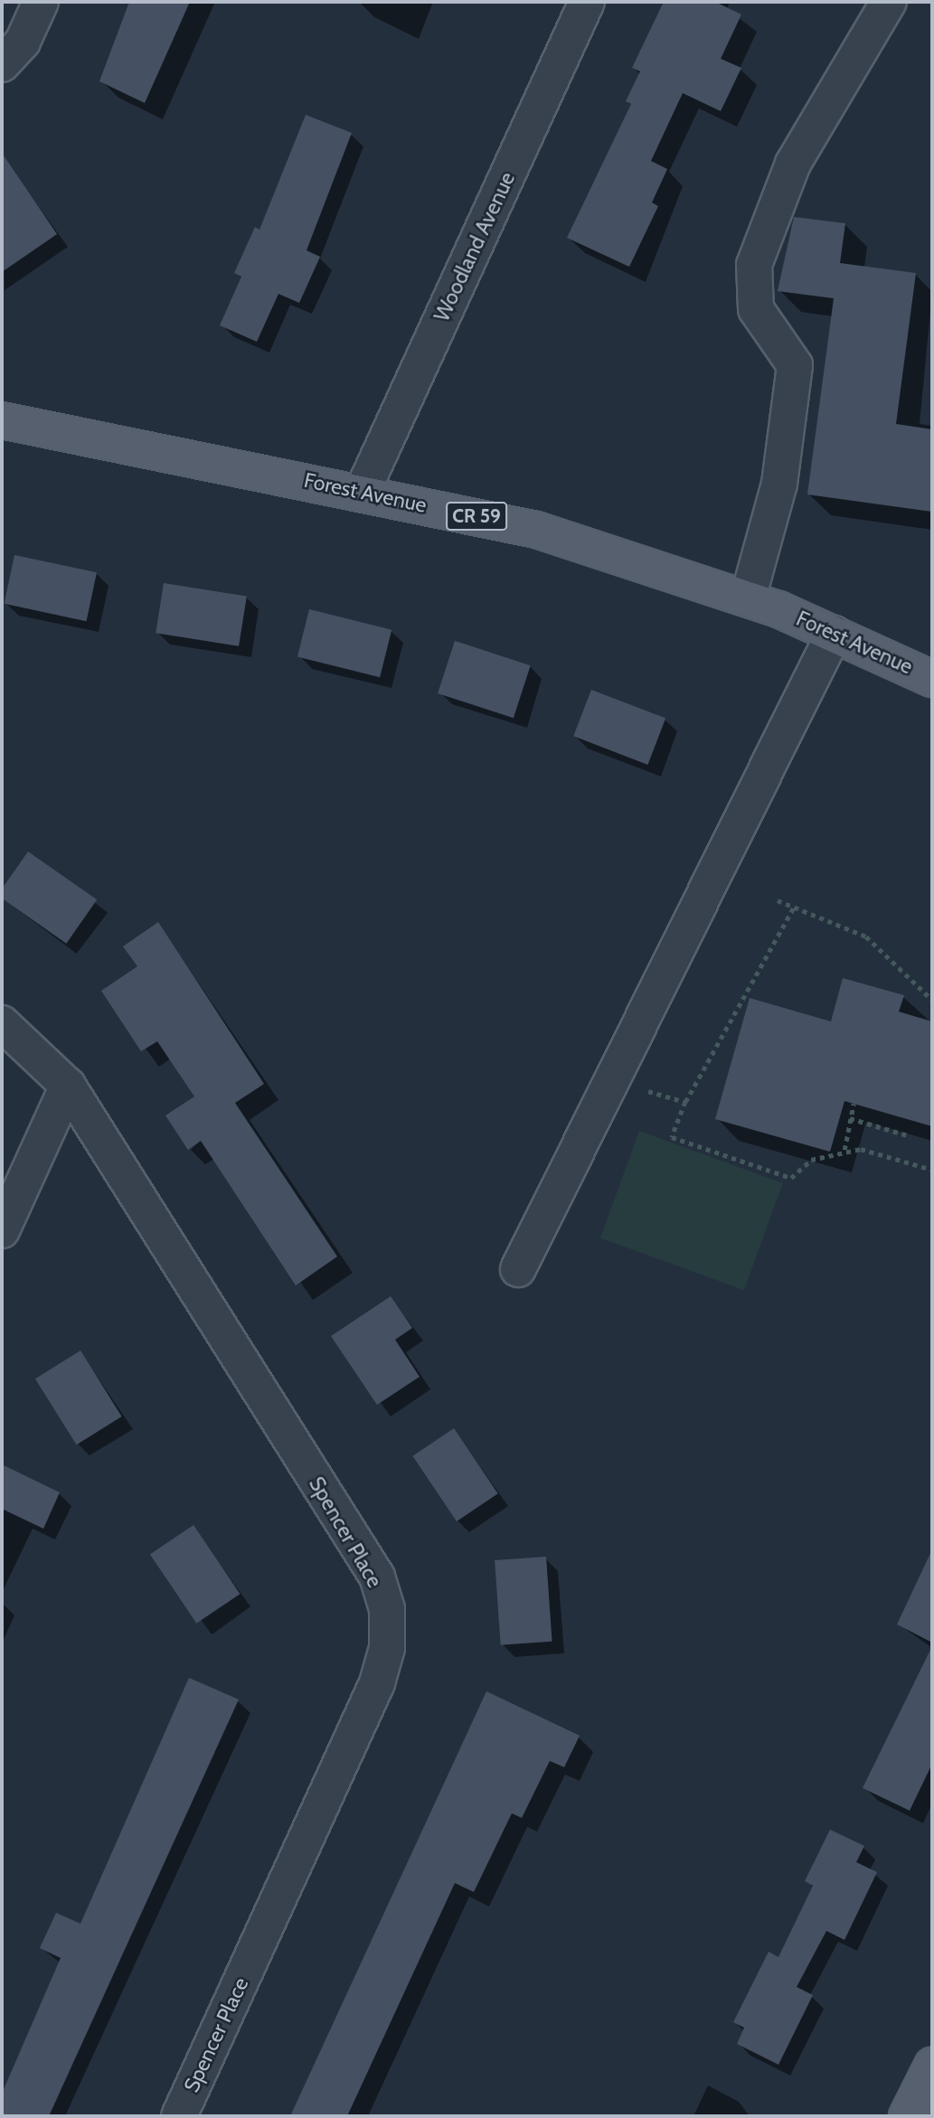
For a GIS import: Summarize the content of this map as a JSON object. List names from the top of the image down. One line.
{"streets":{"main road":["Forest Avenue","CR 59"],"street":["Woodland Avenue","Spencer Place"]},"crossings":[["Woodland Avenue","Forest Avenue"]]}
